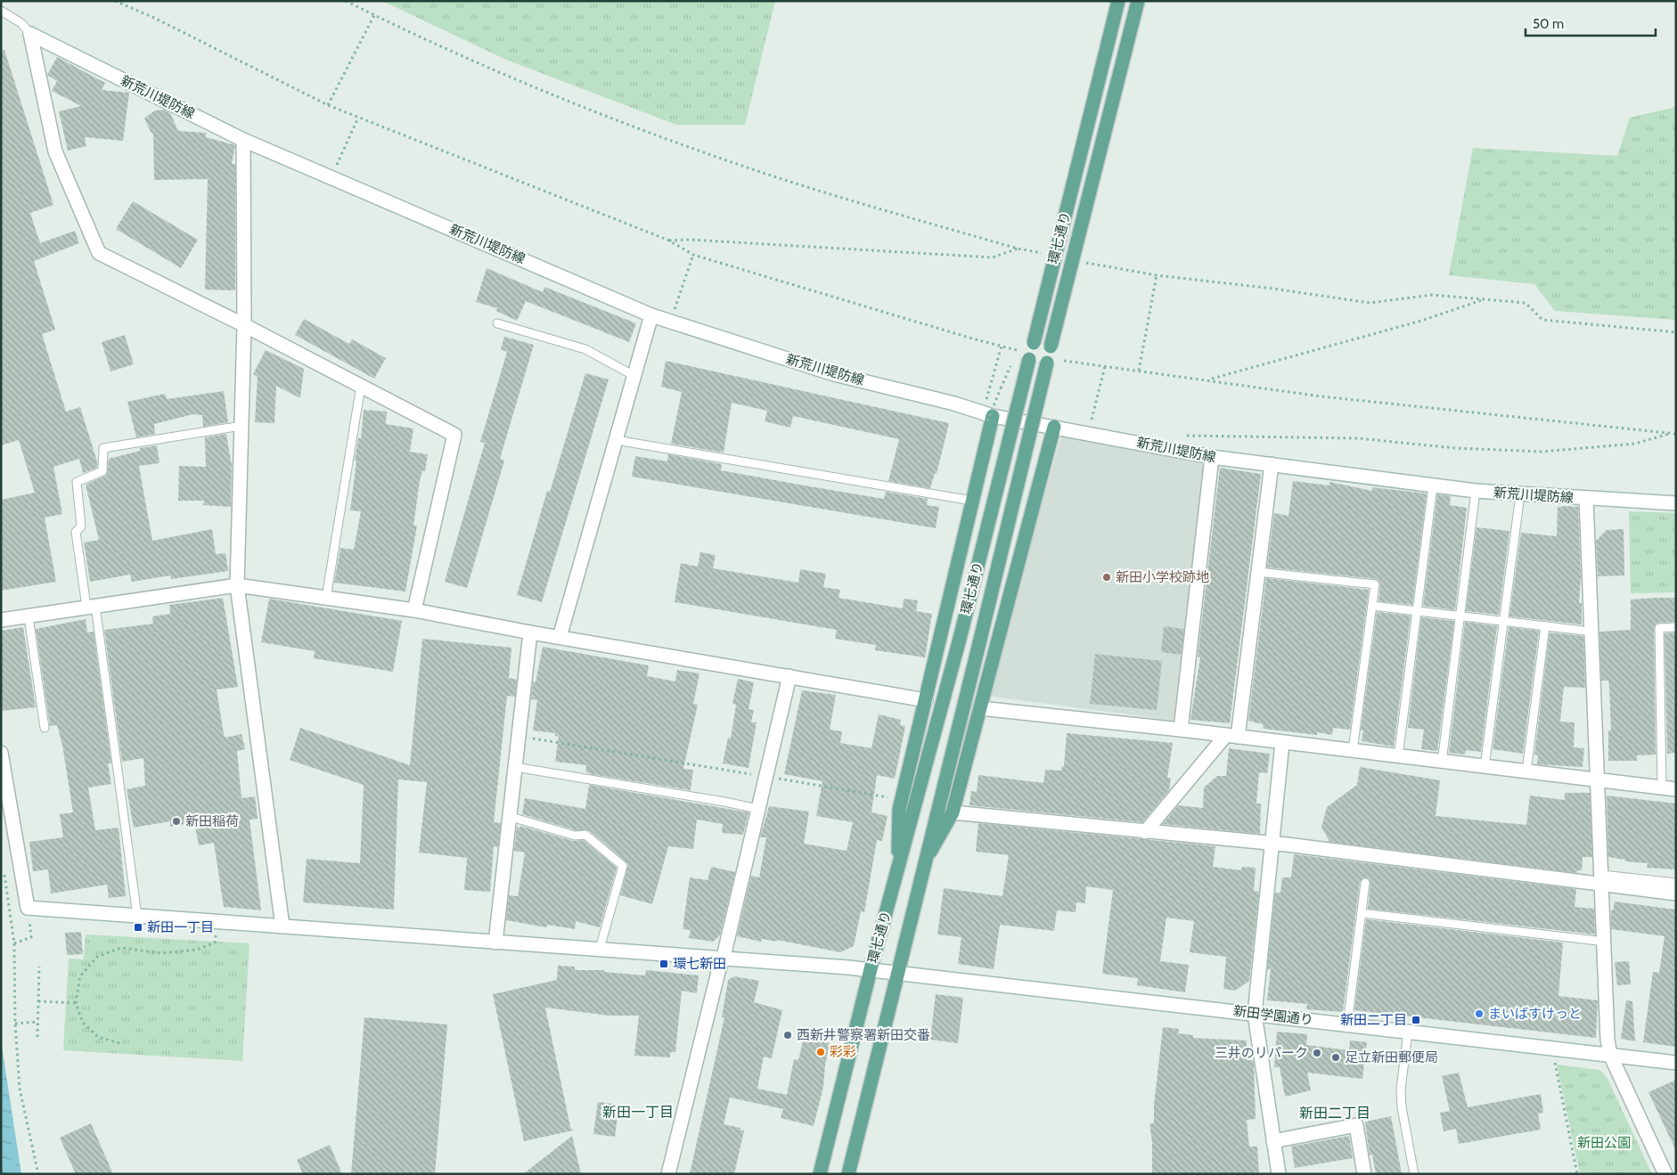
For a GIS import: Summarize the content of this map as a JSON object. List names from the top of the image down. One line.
{"streets":{"main road":["環七通り"],"street":["新荒川堤防線","新田学園通り"]},"crossings":[["環七通り","新田学園通り"]],"districts":["新田一丁目","新田二丁目"],"parks":["新田公園"],"places":{"other":["新田小学校跡地","新田稲荷","まいばすけっと","西新井警察署新田交番","彩彩","三井のリパーク","足立新田郵便局"],"transit":["新田一丁目","環七新田","新田二丁目"]},"scale_bar":"50 m"}
